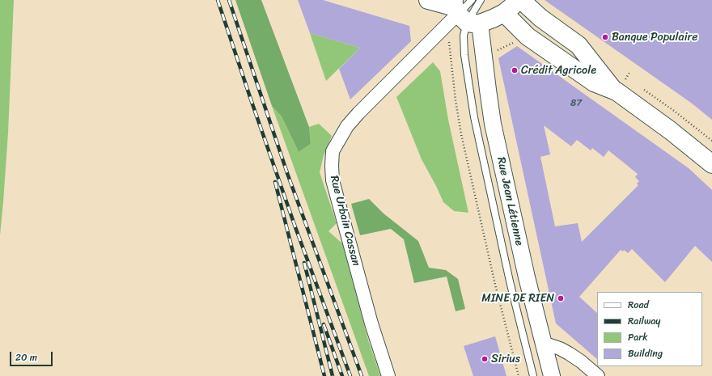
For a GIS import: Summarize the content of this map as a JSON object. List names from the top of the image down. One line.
{"streets":{"street":["Rue Jean Létienne","Rue Urbain Cassan"]},"crossings":[["Rue Jean Létienne","Rue Urbain Cassan"]],"places":["Banque Populaire","Crédit Agricole","MINE DE RIEN","Sirius"],"house_numbers":["87"],"legend":["Road","Railway","Park","Building"],"scale_bar":"20 m"}
